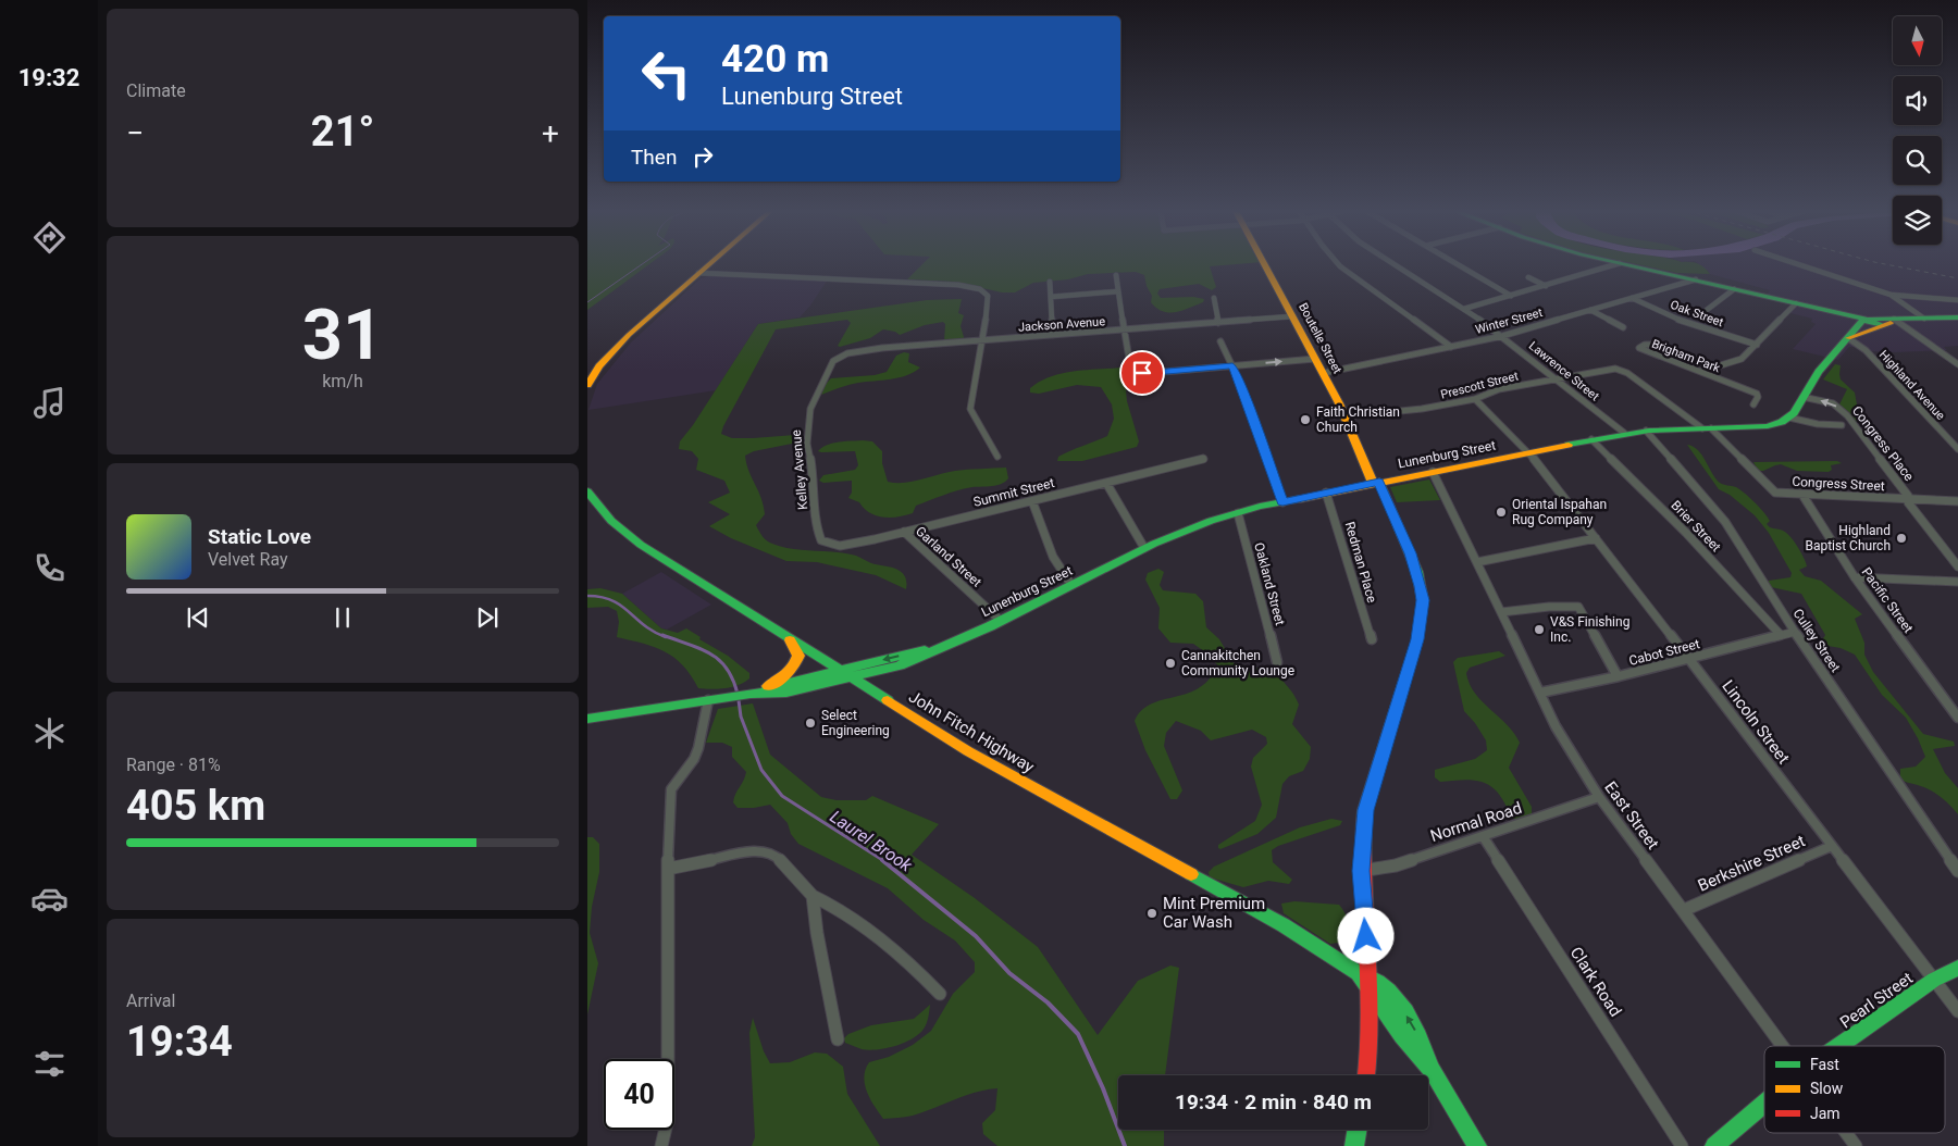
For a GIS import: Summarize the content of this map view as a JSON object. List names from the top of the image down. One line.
{"streets":{"main road":["Boutelle Street","Lunenburg Street","John Fitch Highway","Pearl Street"],"street":["Oak Street","Winter Street","Jackson Avenue","Brigham Park","Lawrence Street","Prescott Street","Highland Avenue","Congress Place","Kelley Avenue","Congress Street","Summit Street","Brier Street","Garland Street","Redman Place","Oakland Street","Pacific Street","Culley Street","Cabot Street","Lincoln Street","East Street","Normal Road","Berkshire Street","Clark Road"]},"crossings":[["Oak Street","Winter Street"],["Winter Street","Boutelle Street"],["Winter Street","Lawrence Street"],["Jackson Avenue","Boutelle Street"],["Jackson Avenue","Kelley Avenue"],["Boutelle Street","Prescott Street"],["Boutelle Street","Lunenburg Street"],["Boutelle Street","Normal Road"],["Lawrence Street","Prescott Street"],["Lawrence Street","Lunenburg Street"],["Prescott Street","Congress Street"],["Prescott Street","Lincoln Street"],["Congress Place","Congress Street"],["Lunenburg Street","Congress Street"],["Lunenburg Street","Brier Street"],["Lunenburg Street","Garland Street"],["Lunenburg Street","Redman Place"],["Lunenburg Street","Oakland Street"],["Lunenburg Street","Culley Street"],["Lunenburg Street","Lincoln Street"],["Lunenburg Street","John Fitch Highway"],["Lunenburg Street","East Street"],["Kelley Avenue","Summit Street"],["Congress Street","Pacific Street"],["Summit Street","Garland Street"],["Brier Street","Cabot Street"],["Culley Street","Cabot Street"],["Cabot Street","Lincoln Street"],["Cabot Street","East Street"],["Lincoln Street","Berkshire Street"],["Lincoln Street","Pearl Street"],["East Street","Normal Road"],["East Street","Berkshire Street"],["Normal Road","Clark Road"]],"one_way":["Congress Place"],"water":["Laurel Brook"],"places":["Faith Christian Church","Oriental Ispahan Rug Company","Highland Baptist Church","V&S Finishing Inc.","Cannakitchen Community Lounge","Select Engineering","Mint Premium Car Wash"],"legend":["Fast","Slow","Jam"],"north":"bottom","page":{"tabs":"19:32","tile":["Climate",["31","km/h"],["Range · 81%","405 km"],["Arrival","19:34"]],"turn":["420 m","Lunenburg Street"],"heat":["−","21°","+"],"then":"Then","song":["Static Love","Velvet Ray"],"limit":"40","trip":"19:34 · 2 min · 840 m"}}
